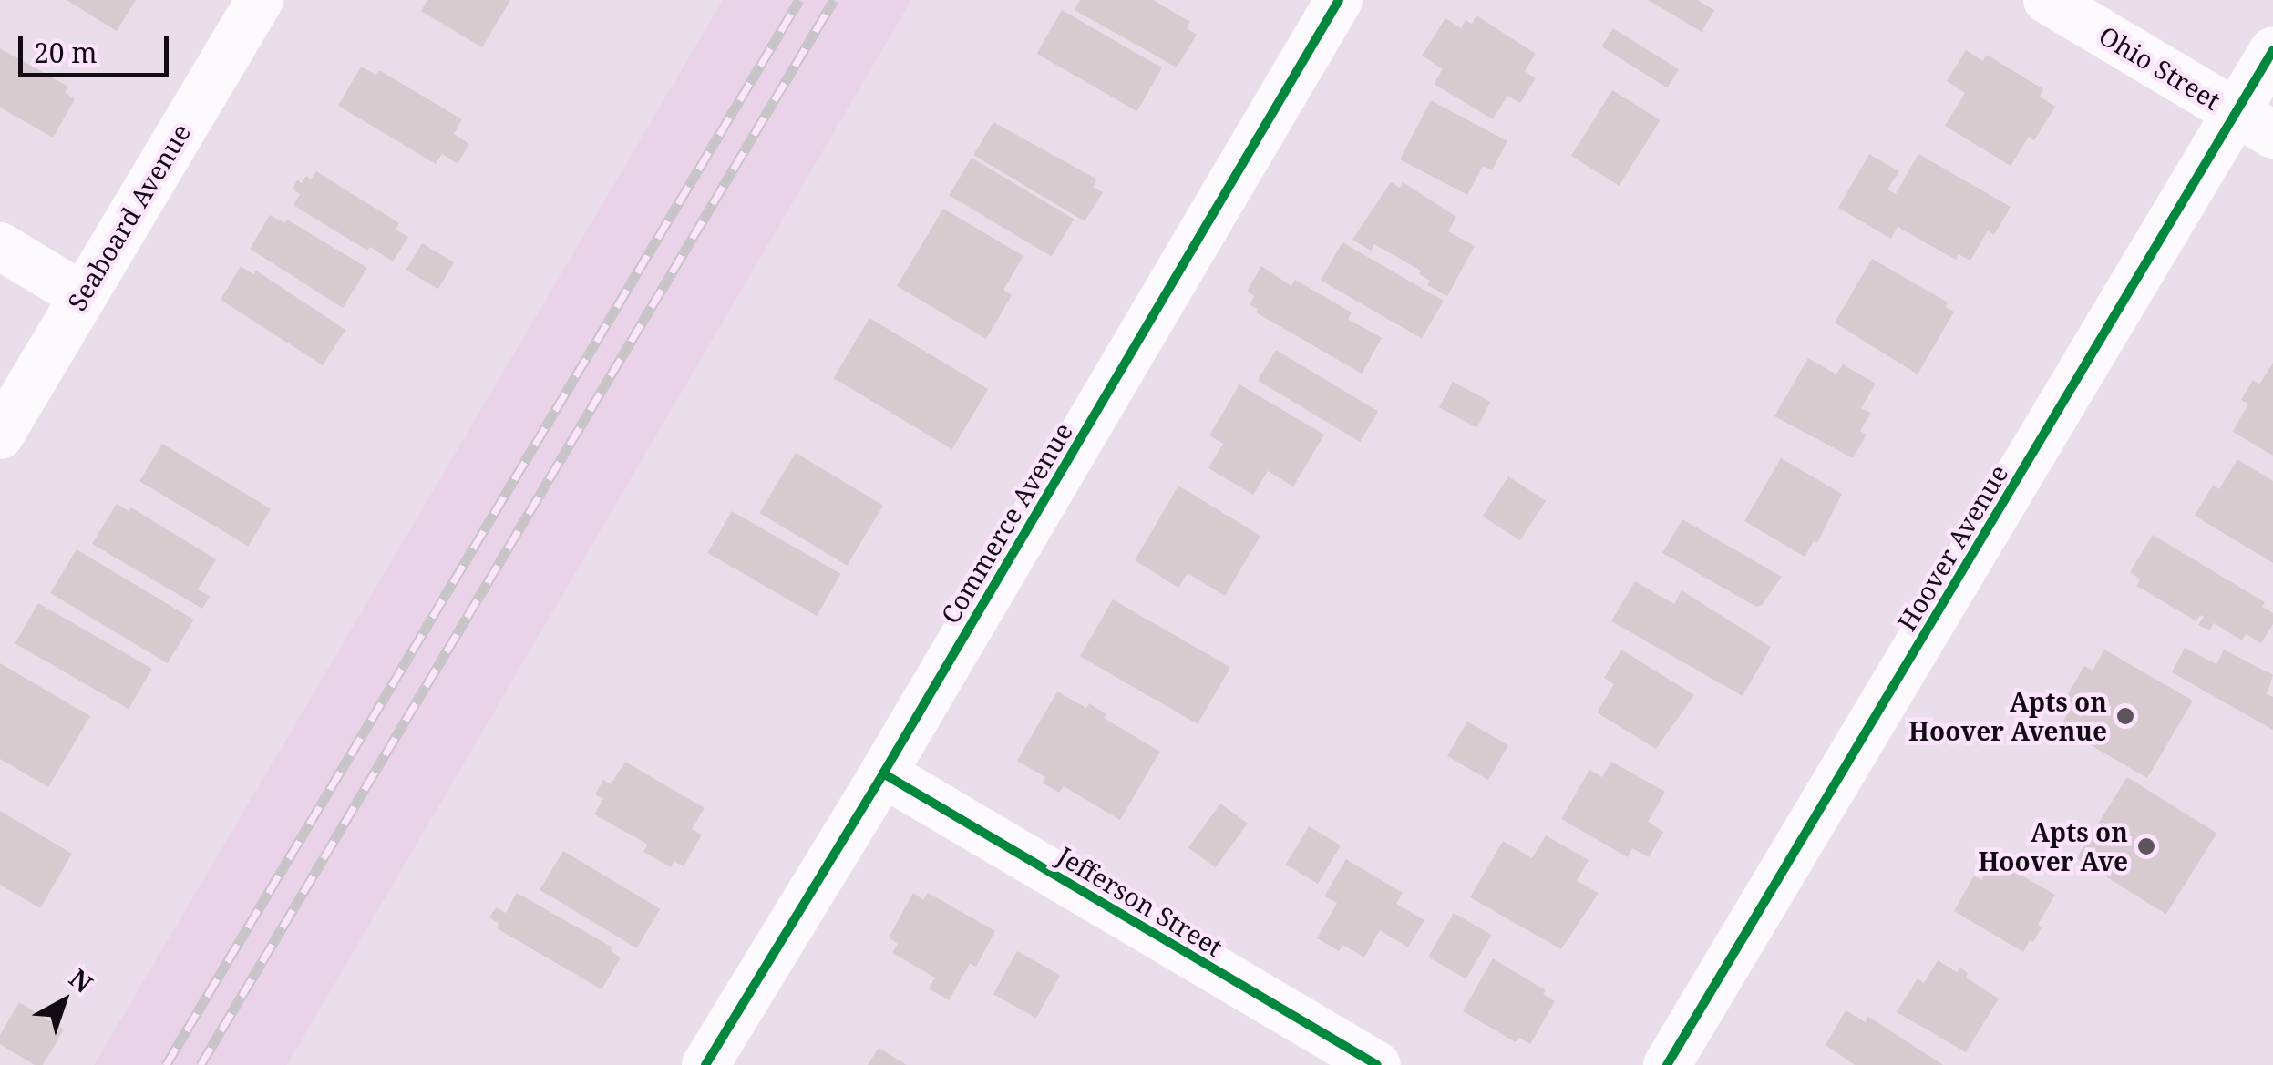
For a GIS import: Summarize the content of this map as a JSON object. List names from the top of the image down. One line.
{"streets":{"street":["Ohio Street","Seaboard Avenue","Commerce Avenue","Hoover Avenue","Jefferson Street"]},"crossings":[["Ohio Street","Hoover Avenue"],["Commerce Avenue","Jefferson Street"]],"places":["Apts on Hoover Avenue","Apts on Hoover Ave"],"scale_bar":"20 m","north":"top right"}
